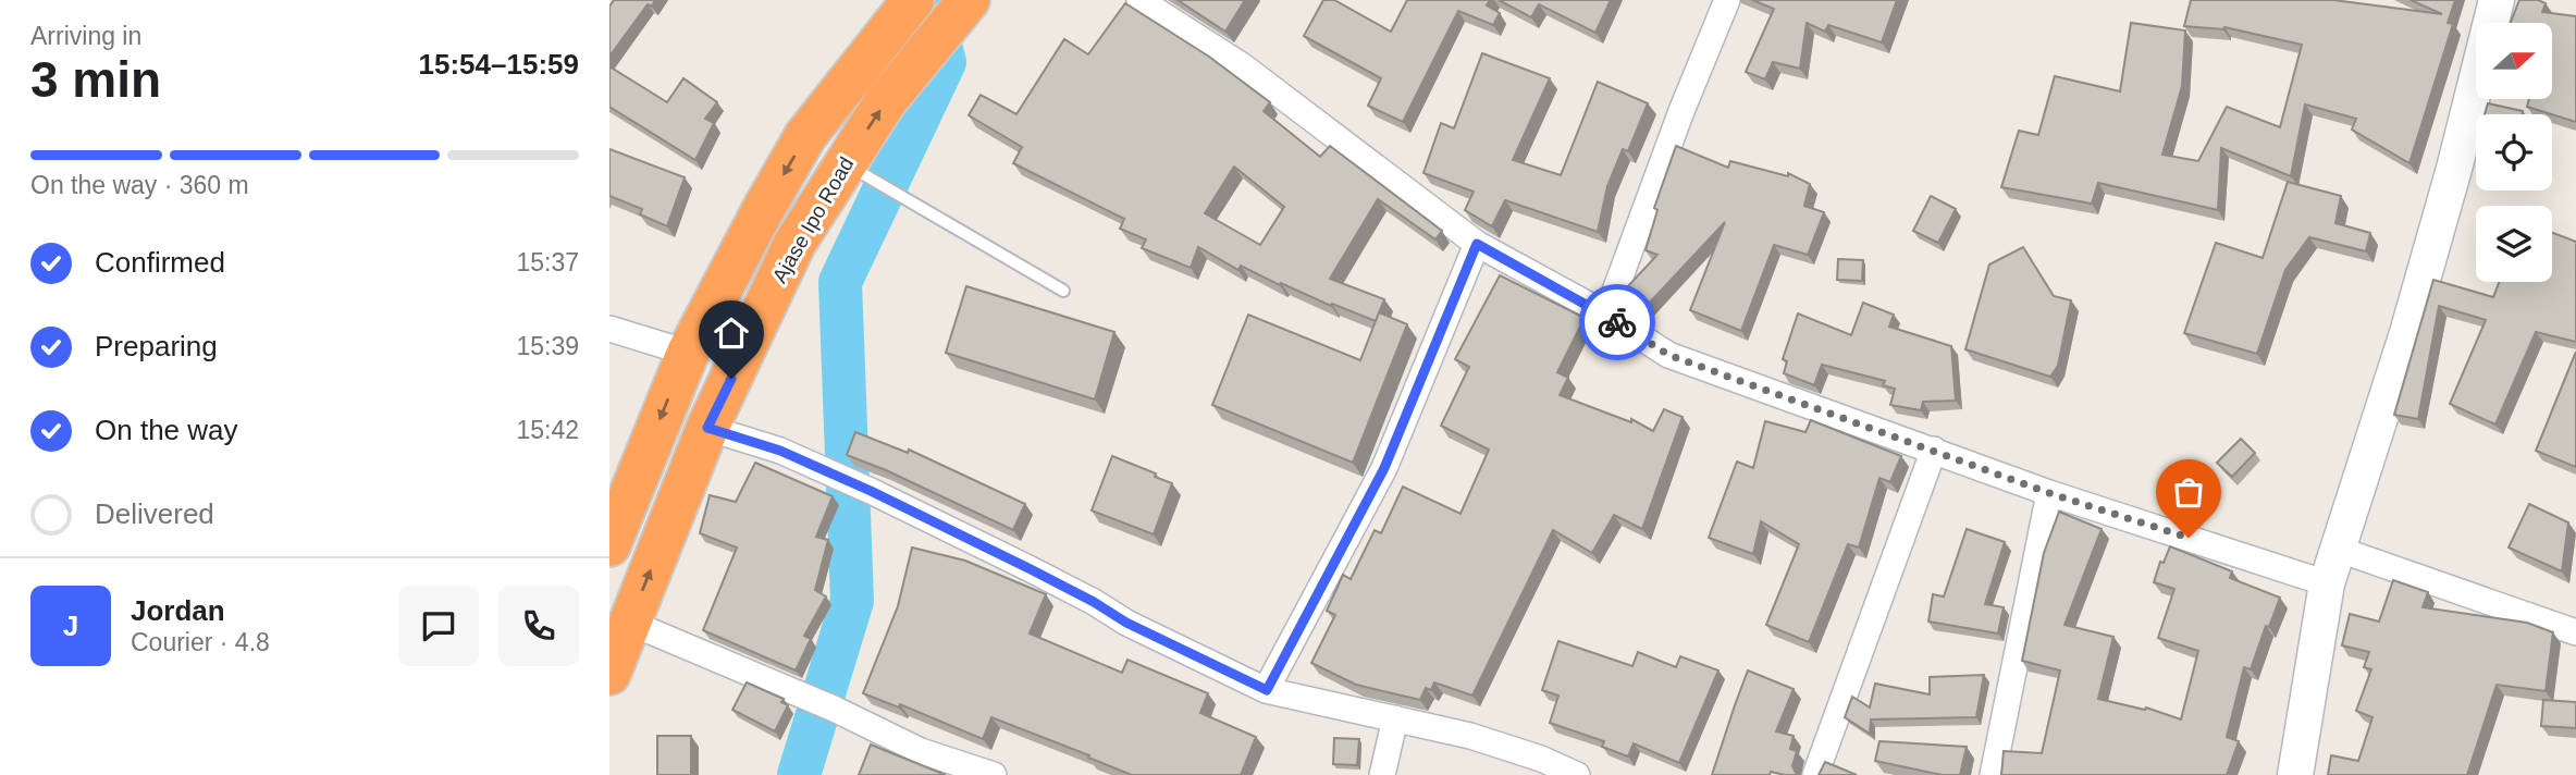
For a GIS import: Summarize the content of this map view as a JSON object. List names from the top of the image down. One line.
{"streets":{"highway":["Ajase Ipo Road"]},"north":"right","page":{"heading":["3 min","Arriving in","15:54–15:59"],"panel":["Jordan","Courier · 4.8"],"bar":"On the way · 360 m","list":[["Confirmed","15:37"],["Preparing","15:39"],["On the way","15:42"],"Delivered"],"round":"J"}}
